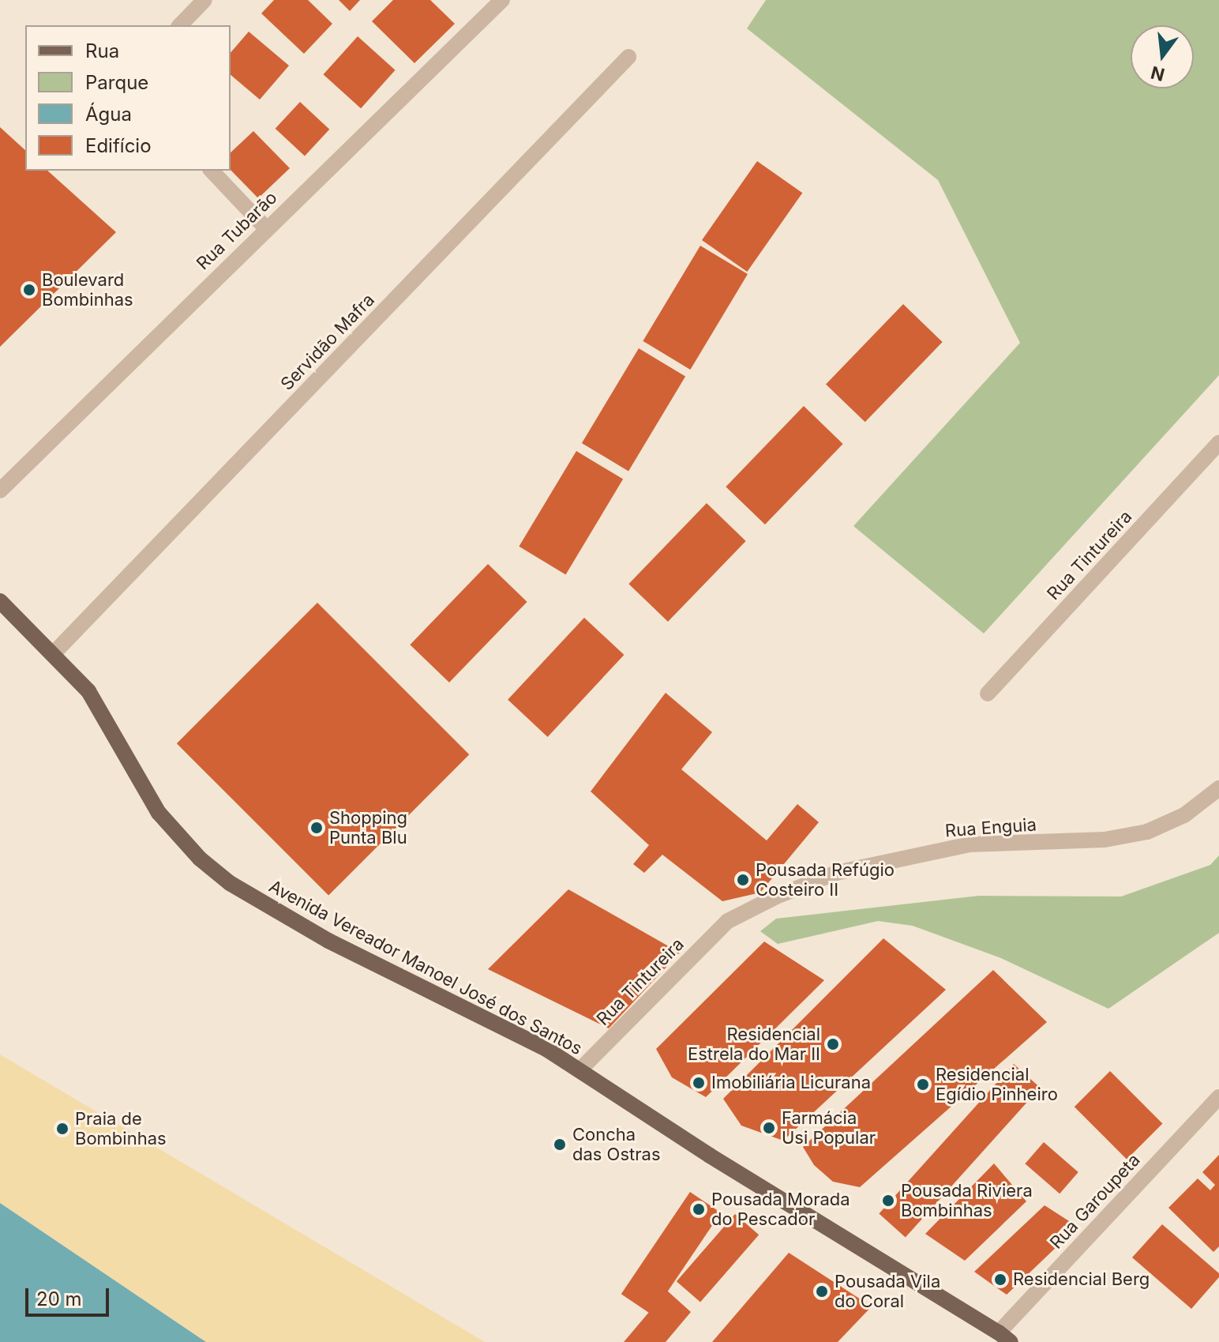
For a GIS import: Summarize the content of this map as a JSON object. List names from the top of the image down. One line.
{"streets":{"main road":["Avenida Vereador Manoel José dos Santos"],"street":["Rua Tubarão","Servidão Mafra","Rua Tintureira","Rua Enguia","Rua Garoupeta"]},"crossings":[["Servidão Mafra","Avenida Vereador Manoel José dos Santos"],["Rua Tintureira","Rua Enguia"],["Rua Tintureira","Avenida Vereador Manoel José dos Santos"],["Avenida Vereador Manoel José dos Santos","Rua Garoupeta"]],"places":["Boulevard Bombinhas","Shopping Punta Blu","Pousada Refúgio Costeiro II","Residencial Estrela do Mar II","Imobiliária Licurana","Residencial Egídio Pinheiro","Farmácia Usi Popular","Praia de Bombinhas","Concha das Ostras","Pousada Riviera Bombinhas","Pousada Morada do Pescador","Residencial Berg","Pousada Vila do Coral"],"legend":["Rua","Parque","Água","Edifício"],"scale_bar":"20 m","north":"bottom"}
